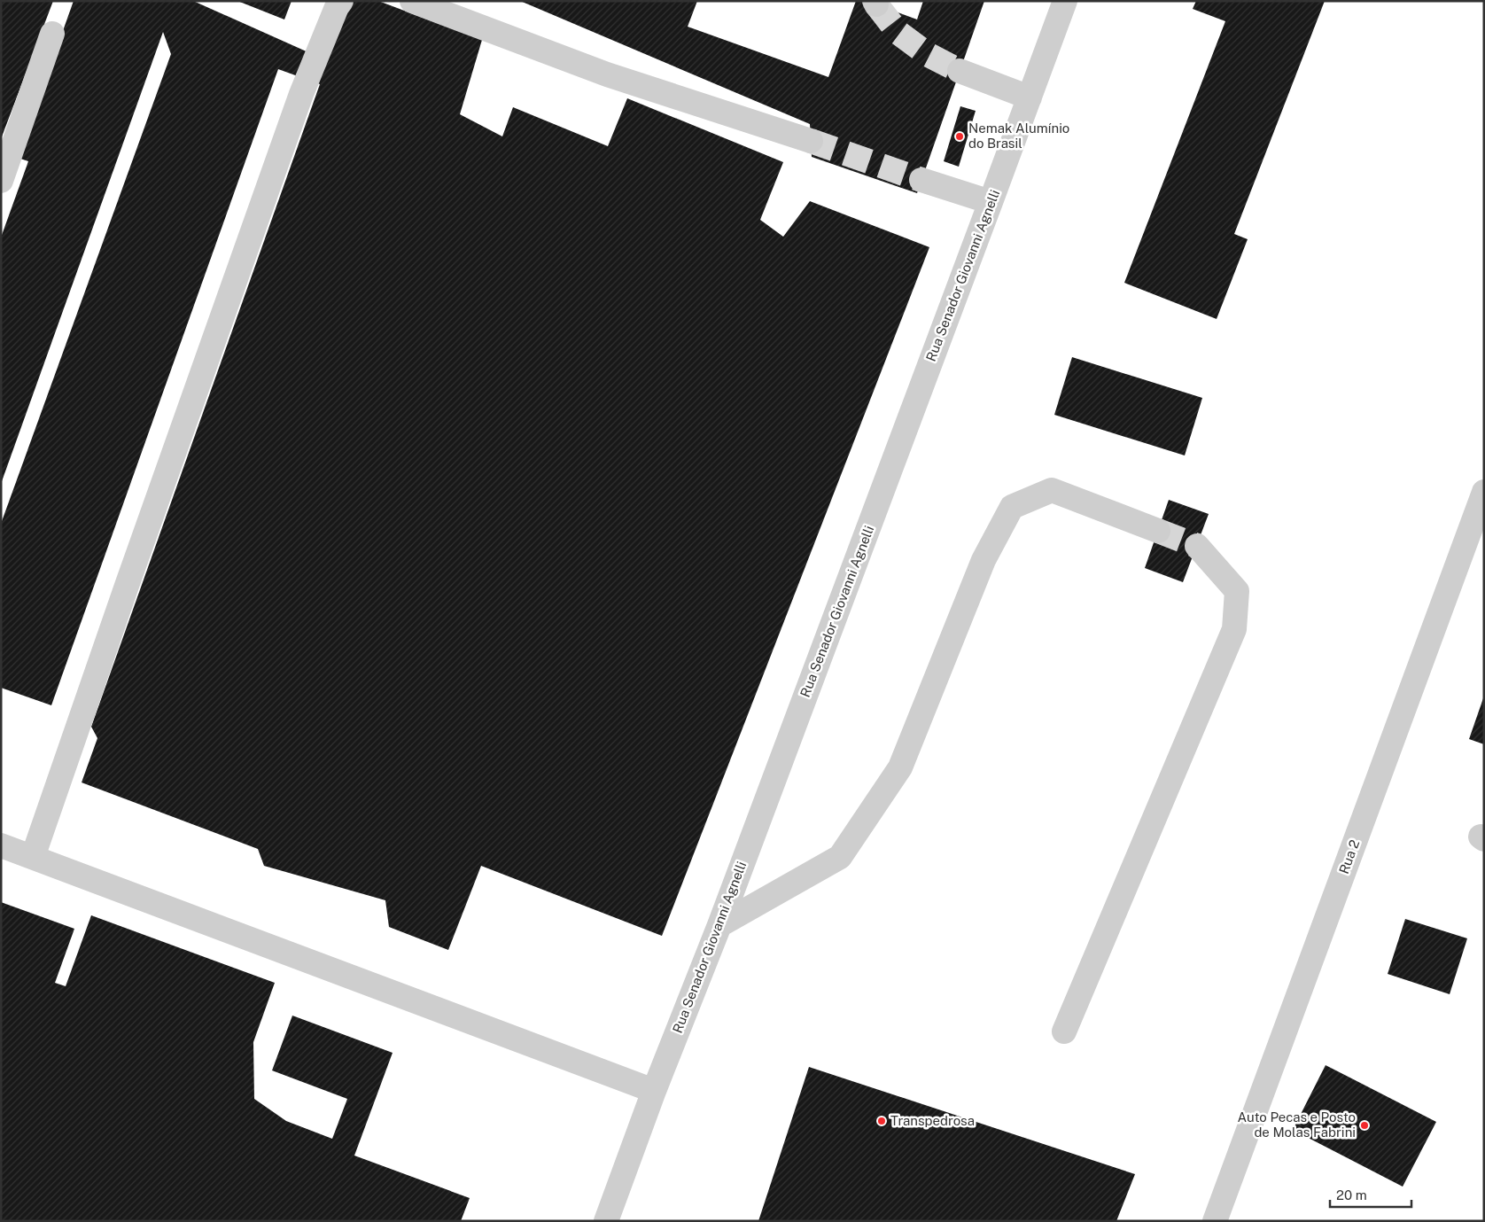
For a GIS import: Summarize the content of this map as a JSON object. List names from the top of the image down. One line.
{"streets":{"street":["Rua Senador Giovanni Agnelli","Rua 2"]},"places":["Nemak Alumínio do Brasil","Transpedrosa","Auto Pecas e Posto de Molas Fabrini"],"scale_bar":"20 m"}
